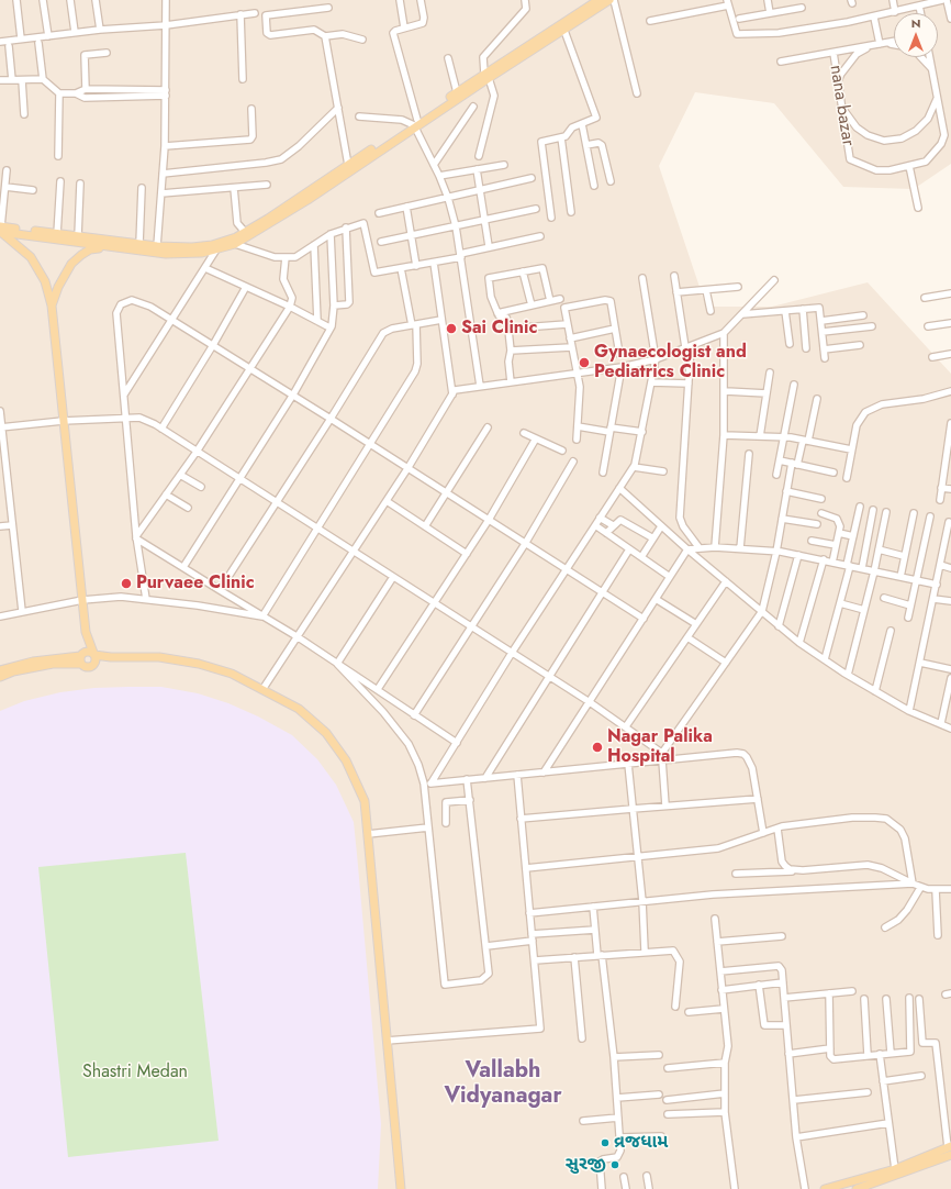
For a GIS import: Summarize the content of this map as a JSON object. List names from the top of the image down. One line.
{"streets":{"street":["nana bazar"]},"districts":["Vallabh Vidyanagar"],"parks":["Shastri Medan"],"places":["Sai Clinic","Gynaecologist and Pediatrics Clinic","Purvaee Clinic","Nagar Palika Hospital","વ્રજધામ","સુરજી"],"north":"top"}
